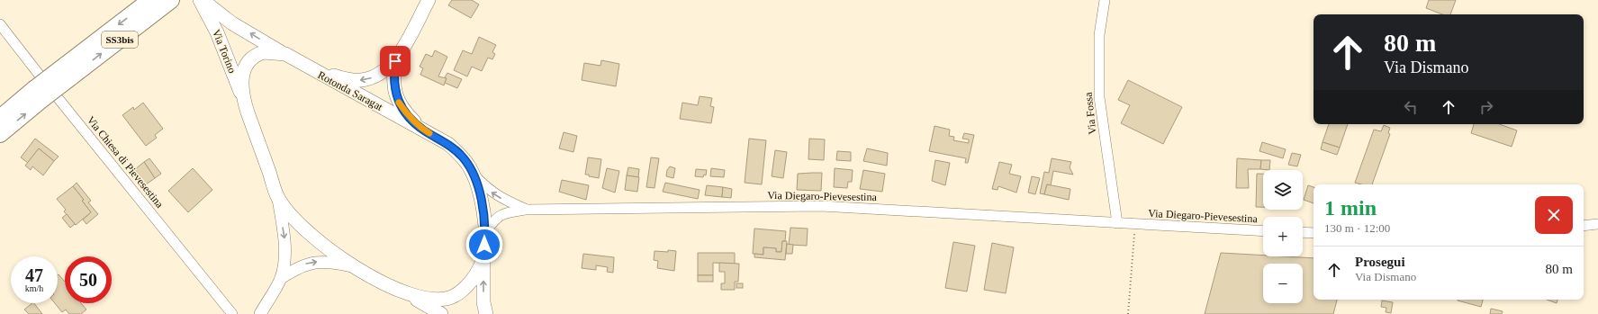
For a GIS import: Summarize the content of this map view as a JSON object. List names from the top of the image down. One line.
{"streets":{"highway":["SS3bis"],"main road":["Via Torino","Rotonda Saragat"],"street":["Via Fossa","Via Chiesa di Pievesestina","Via Diegaro-Pievesestina"]},"crossings":[["Via Torino","Rotonda Saragat"],["Rotonda Saragat","Via Diegaro-Pievesestina"],["Via Fossa","Via Diegaro-Pievesestina"]],"one_way":["Via Torino"],"page":{"turn":["80 m","Via Dismano"],"map_buttons":["+","−"],"heading":["1 min","130 m · 12:00"],"list":[{"name":"Prosegui","note":"Via Dismano","value":"80 m"}],"speed":"47 km/h","limit":"50"}}
